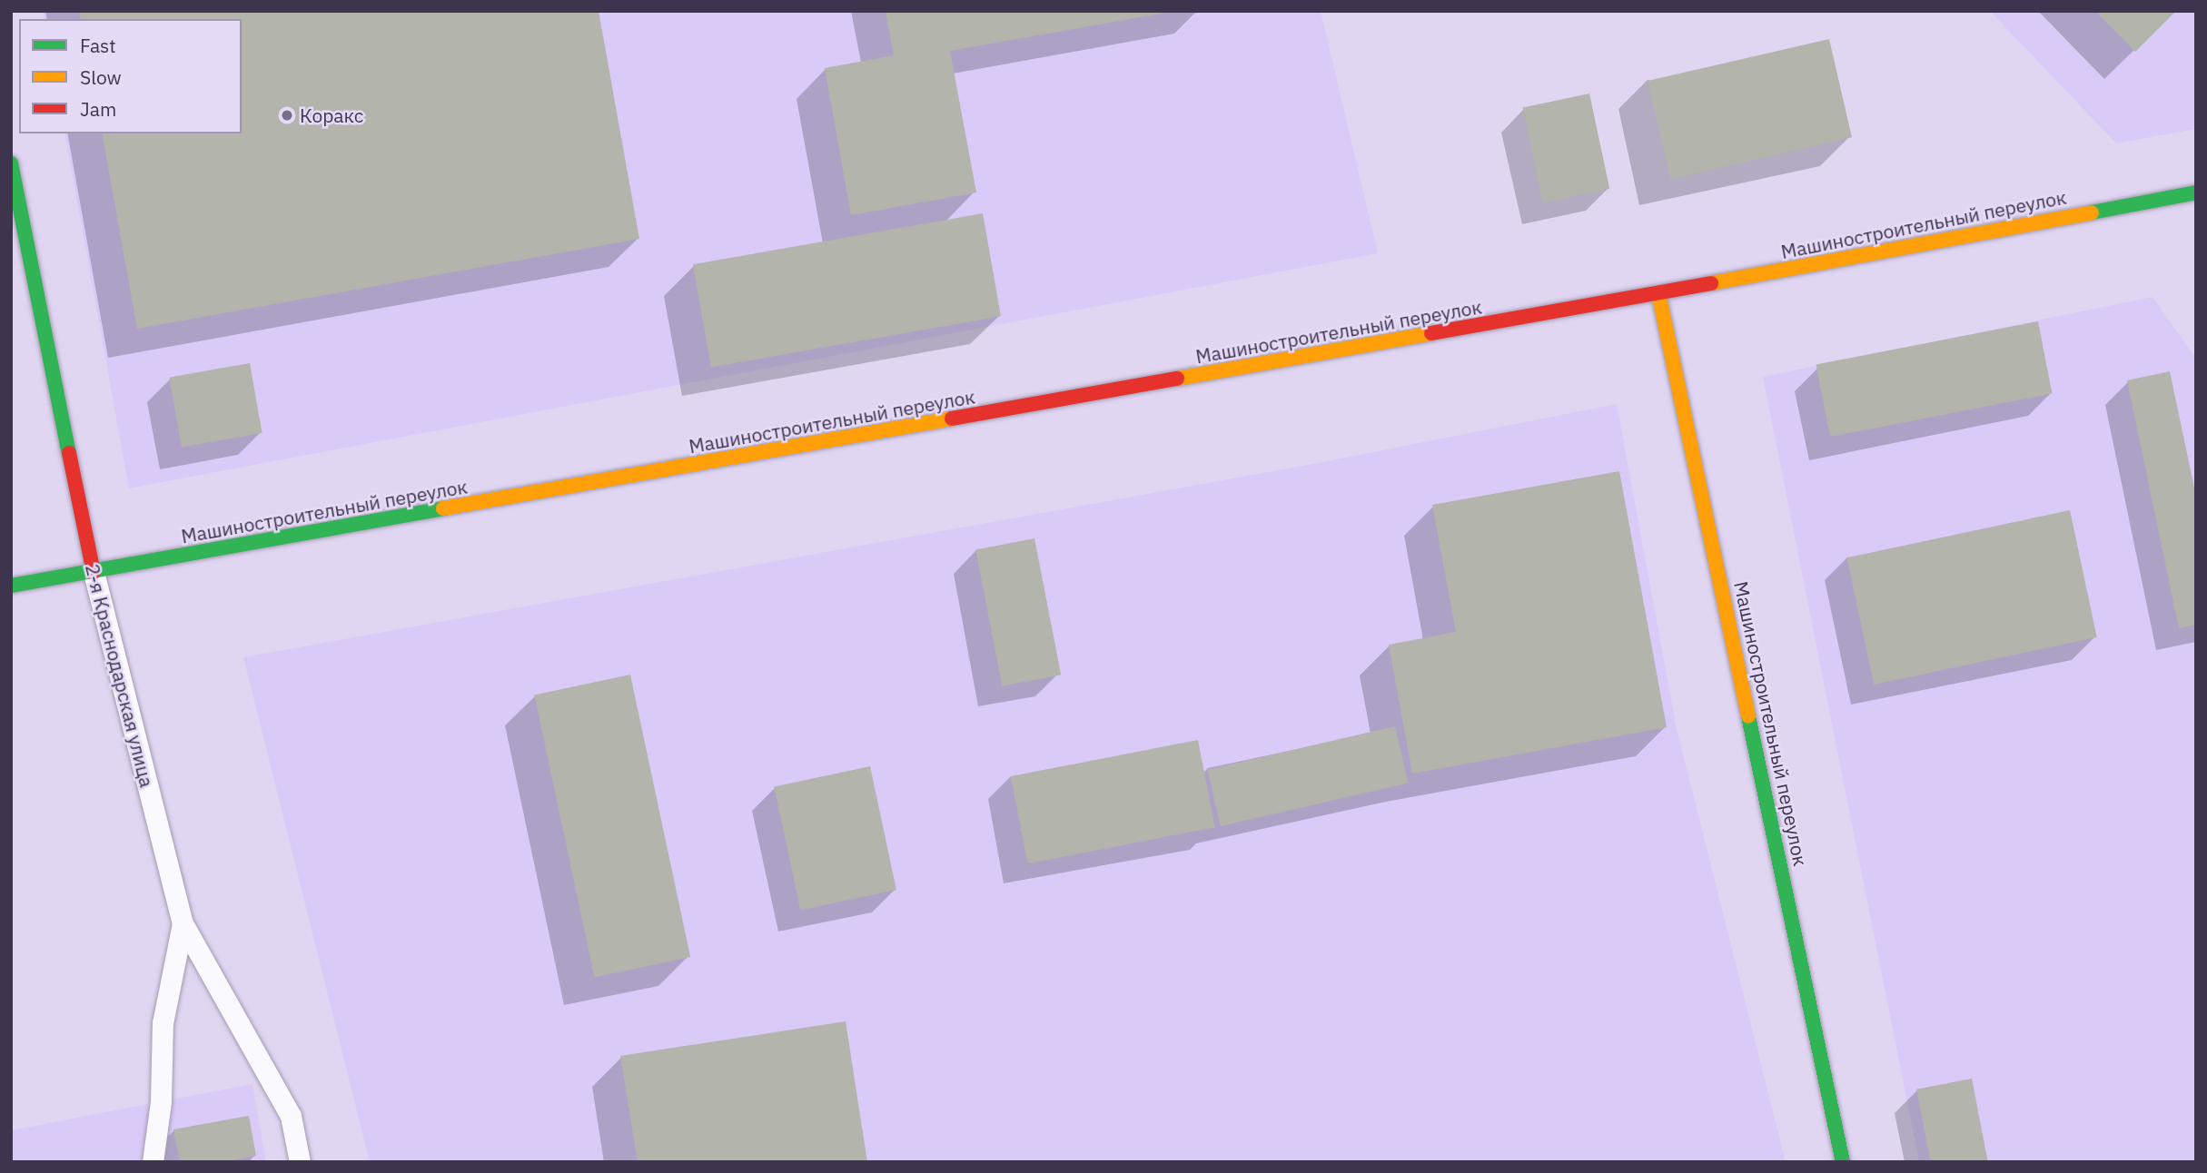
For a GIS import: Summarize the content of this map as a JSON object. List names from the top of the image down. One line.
{"streets":{"street":["Машиностроительный переулок","2-я Краснодарская улица"]},"crossings":[["Машиностроительный переулок","2-я Краснодарская улица"]],"places":["Коракс"],"legend":["Fast","Slow","Jam"]}
